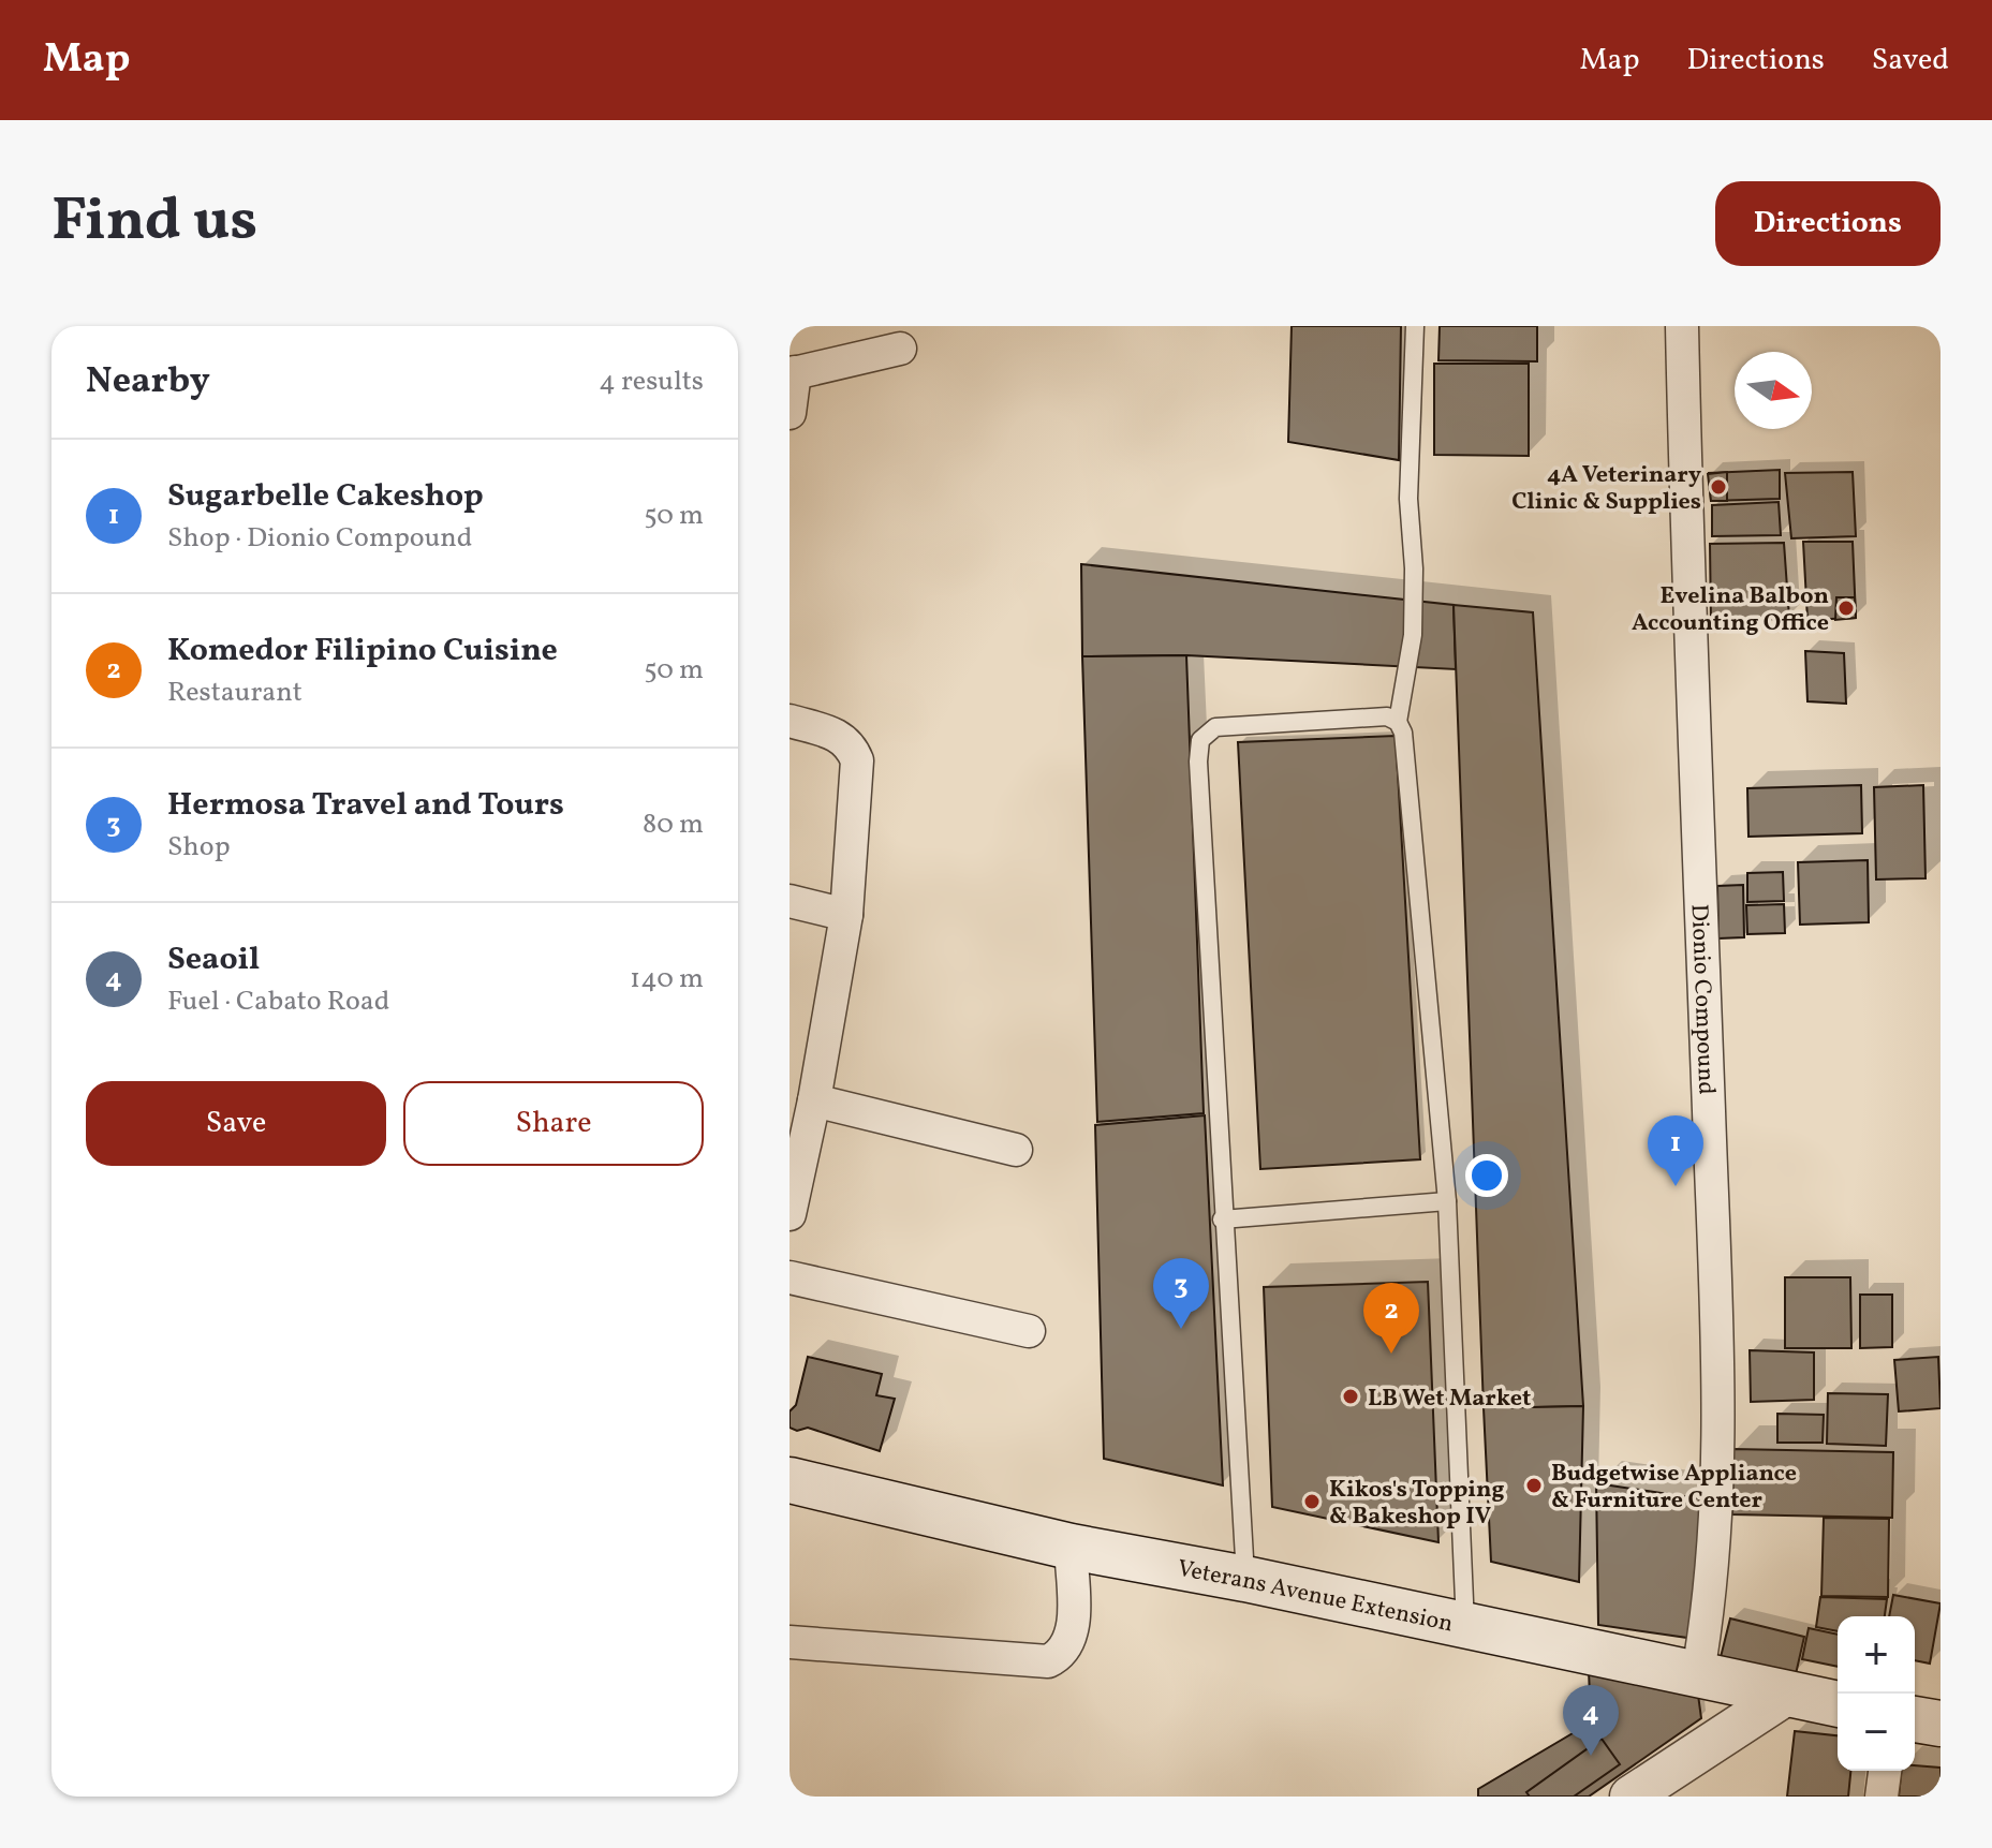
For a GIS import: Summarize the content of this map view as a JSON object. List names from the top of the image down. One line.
{"streets":{"main road":["Veterans Avenue Extension"],"street":["Dionio Compound"]},"crossings":[["Dionio Compound","Veterans Avenue Extension"]],"places":["4A Veterinary Clinic & Supplies","Evelina Balbon Accounting Office","LB Wet Market","Budgetwise Appliance & Furniture Center","Kikos's Topping & Bakeshop IV"],"north":"right","page":{"header":"Map","nav":["Map","Directions","Saved"],"title":"Find us","buttons":["Directions",["Save","Share"]],"heading":["Nearby","4 results"],"list":[{"mark":"1","name":"Sugarbelle Cakeshop","note":"Shop · Dionio Compound","value":"50 m"},{"mark":"2","name":"Komedor Filipino Cuisine","note":"Restaurant","value":"50 m"},{"mark":"3","name":"Hermosa Travel and Tours","note":"Shop","value":"80 m"},{"mark":"4","name":"Seaoil","note":"Fuel · Cabato Road","value":"140 m"}],"pins":["1","3","2","4"],"map_buttons":["+","−"]}}
